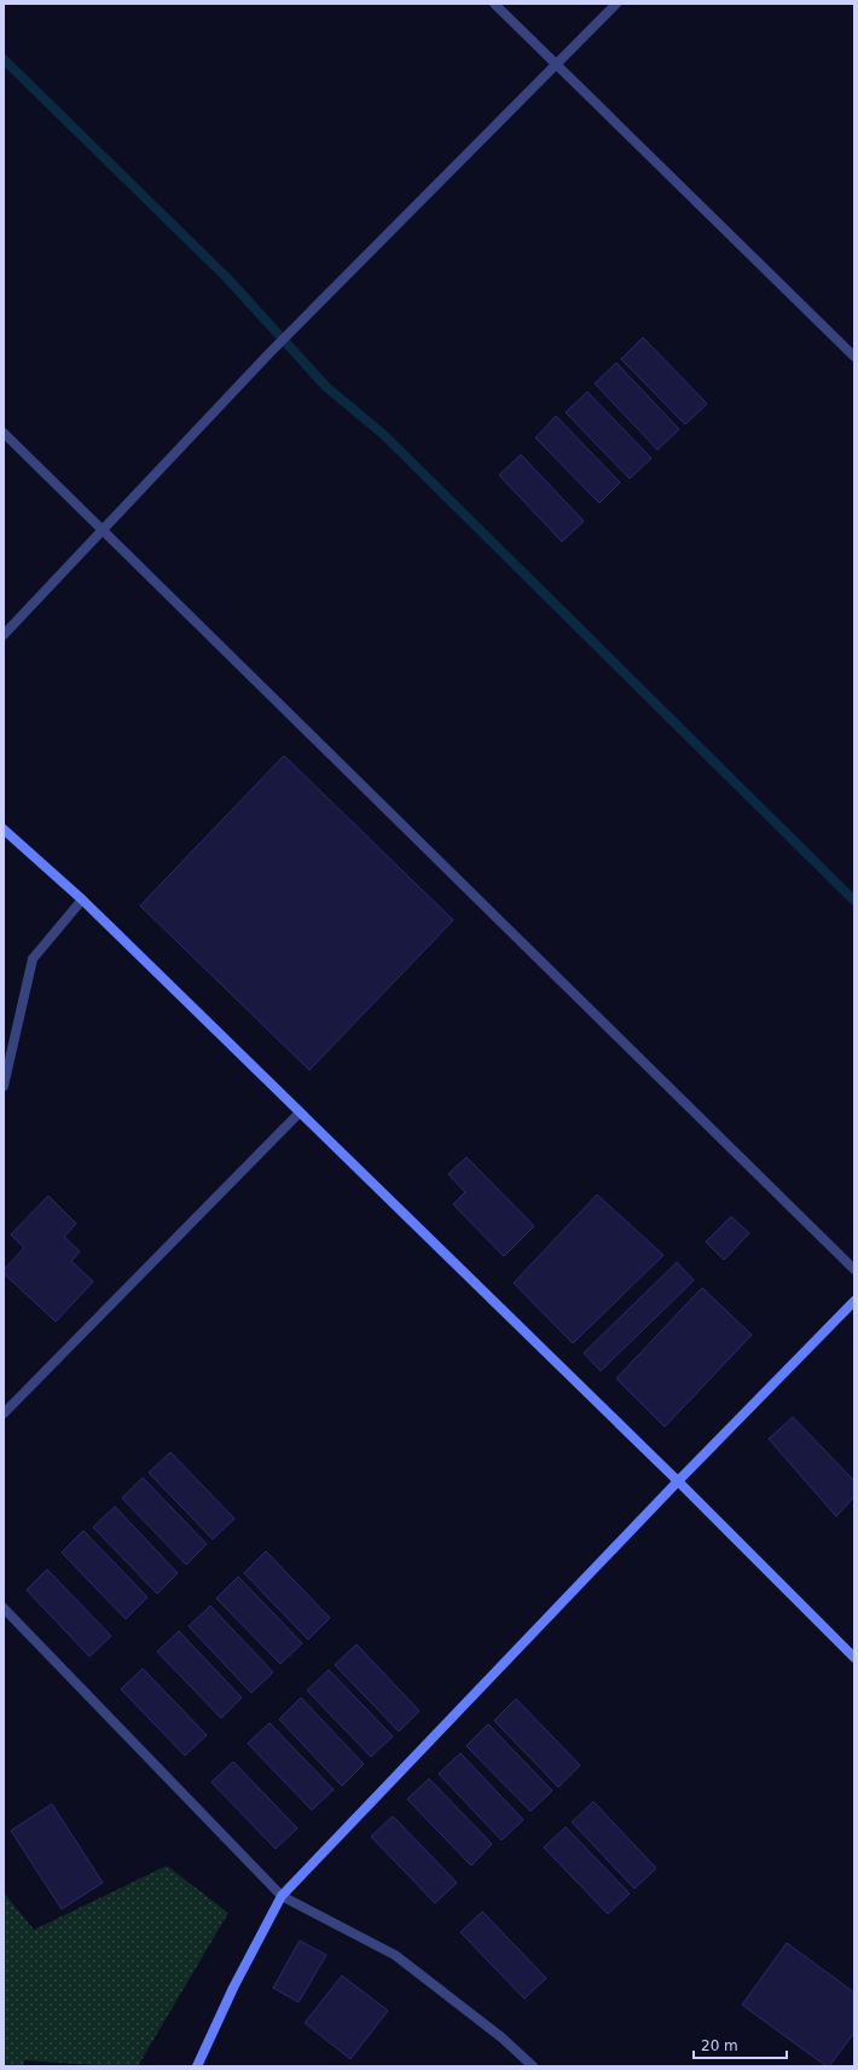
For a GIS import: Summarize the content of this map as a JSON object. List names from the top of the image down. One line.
{"scale_bar":"20 m"}
